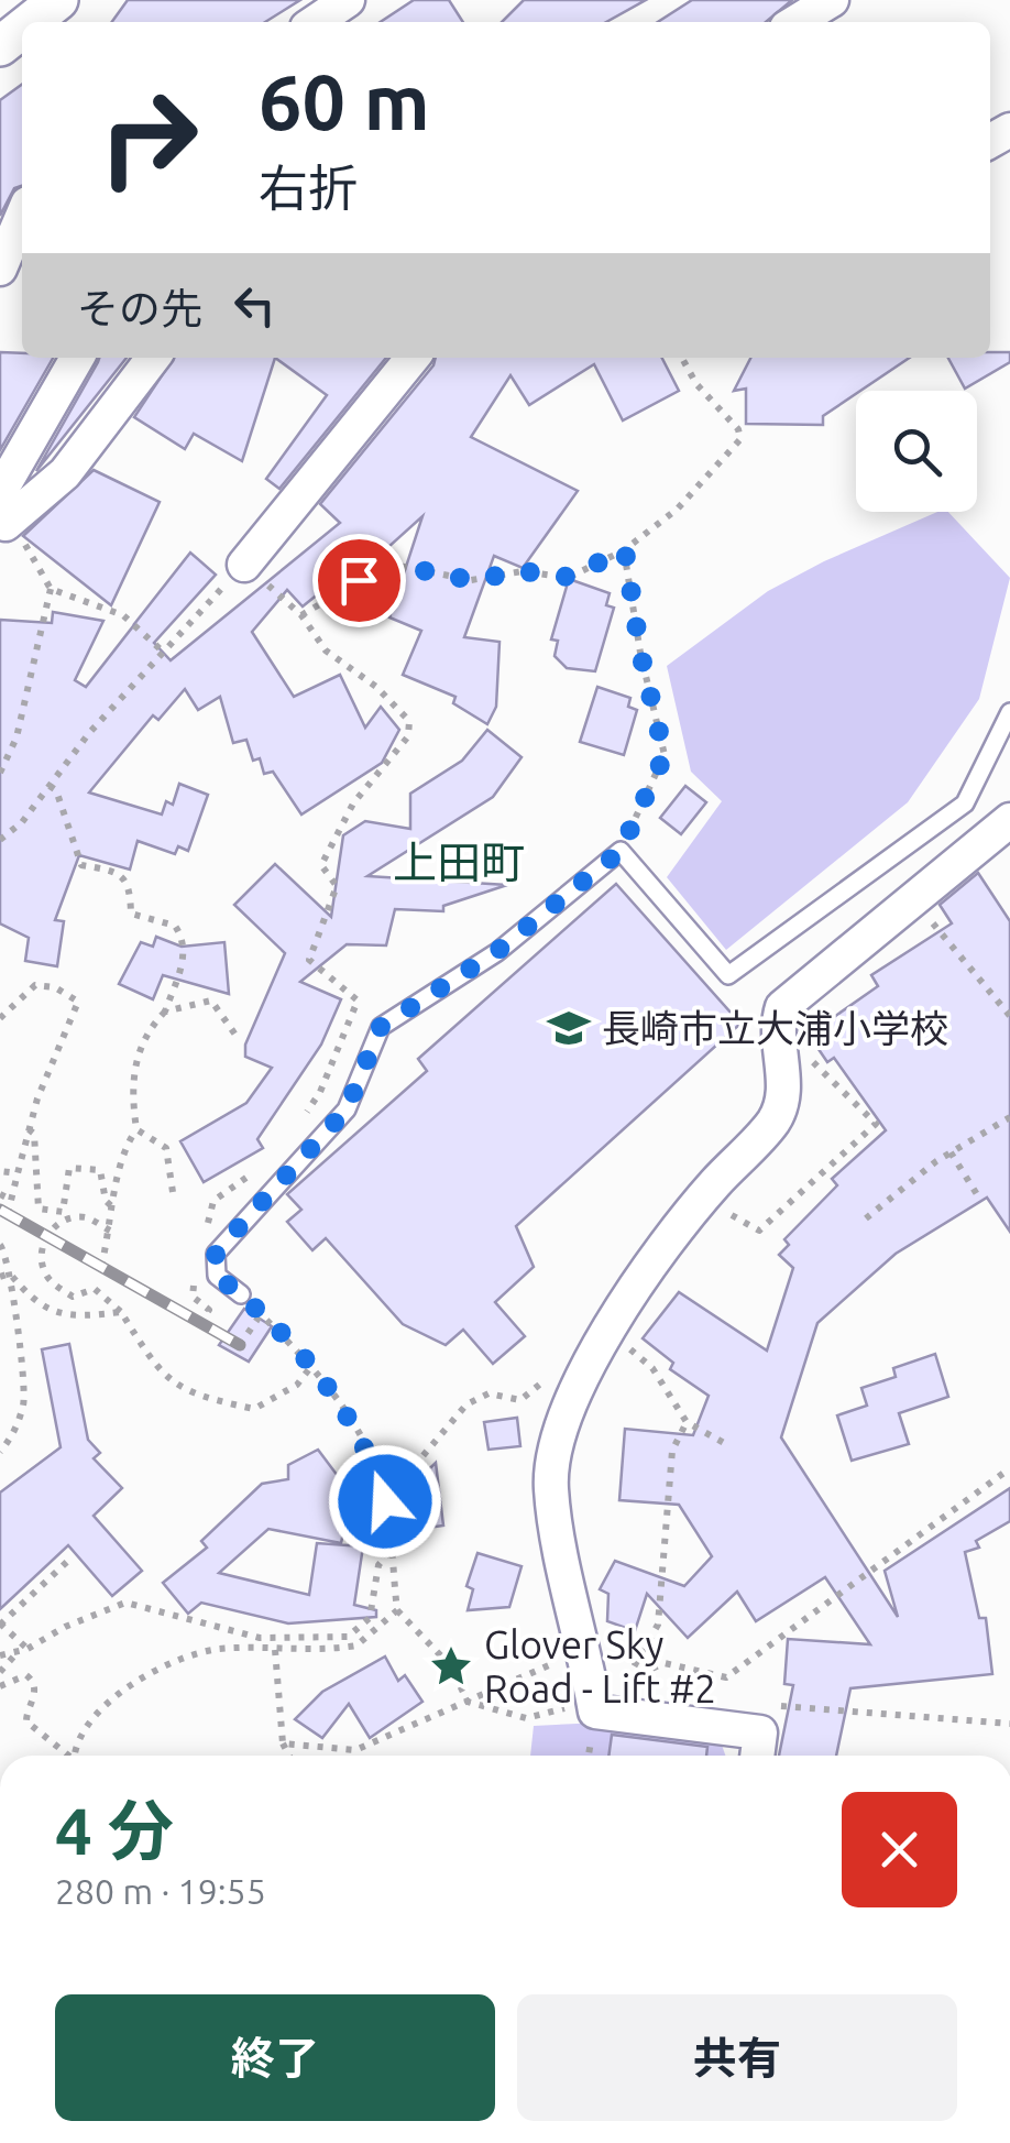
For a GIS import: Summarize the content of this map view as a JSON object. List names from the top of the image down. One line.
{"districts":["上田町"],"places":{"school or university":["長崎市立大浦小学校"],"place":["Glover Sky Road - Lift #2"]},"page":{"turn":["60 m","右折"],"then":"その先","heading":["4 分","280 m · 19:55"],"buttons":["終了","共有"]}}
